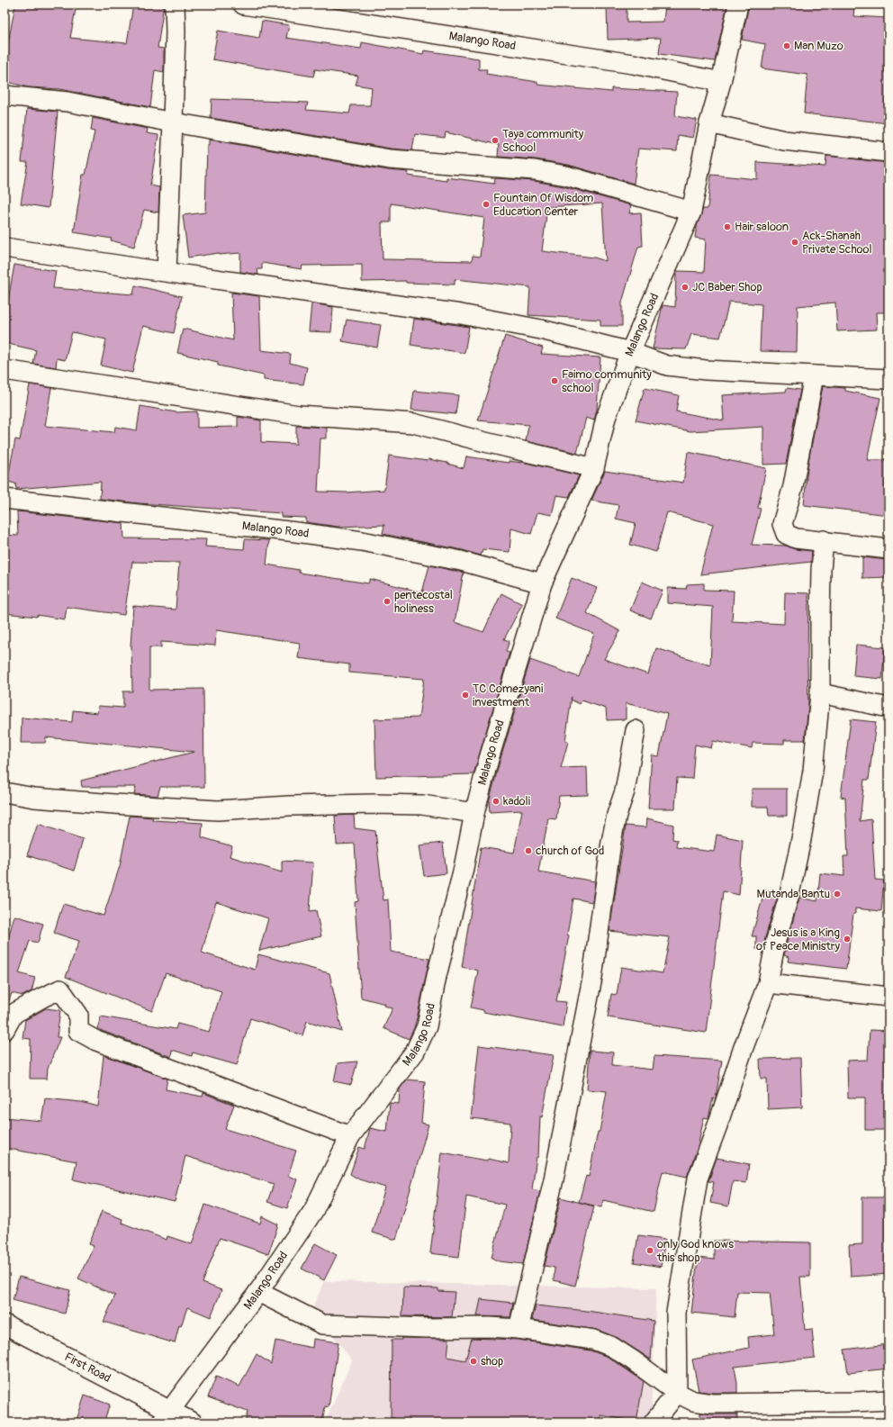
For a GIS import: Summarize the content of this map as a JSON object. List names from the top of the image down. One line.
{"streets":{"street":["Malango Road","First Road"]},"crossings":[["Malango Road","First Road"]],"places":["Man Muzo","Taya community School","Fountain Of Wisdom Education Center","Hair saloon","Ack-Shanah Private School","JC Baber Shop","Faimo community school","pentecostal holiness","TC Comezyani investment","kadoli","church of God","Mutanda Bantu","Jesus is a King of Peace Ministry","only God knows this shop","shop"]}
